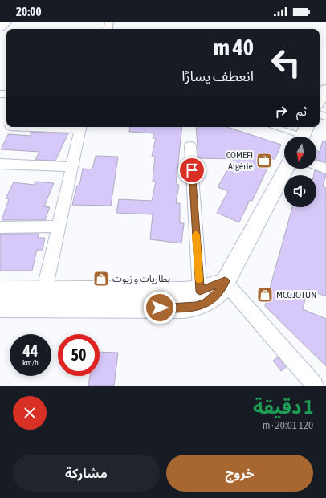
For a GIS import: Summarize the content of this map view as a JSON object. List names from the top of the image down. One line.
{"places":{"office":["COMEFI Algérie"],"shop":["بطاريات و زيوت","MCC JOTUN"]},"north":"bottom","page":{"status":"20:00","turn":["40 m","انعطف يسارًا"],"then":"ثم","speed":"44 km/h","limit":"50","heading":["1 دقيقة","120 m · 20:01"],"buttons":["خروج","مشاركة"]}}
